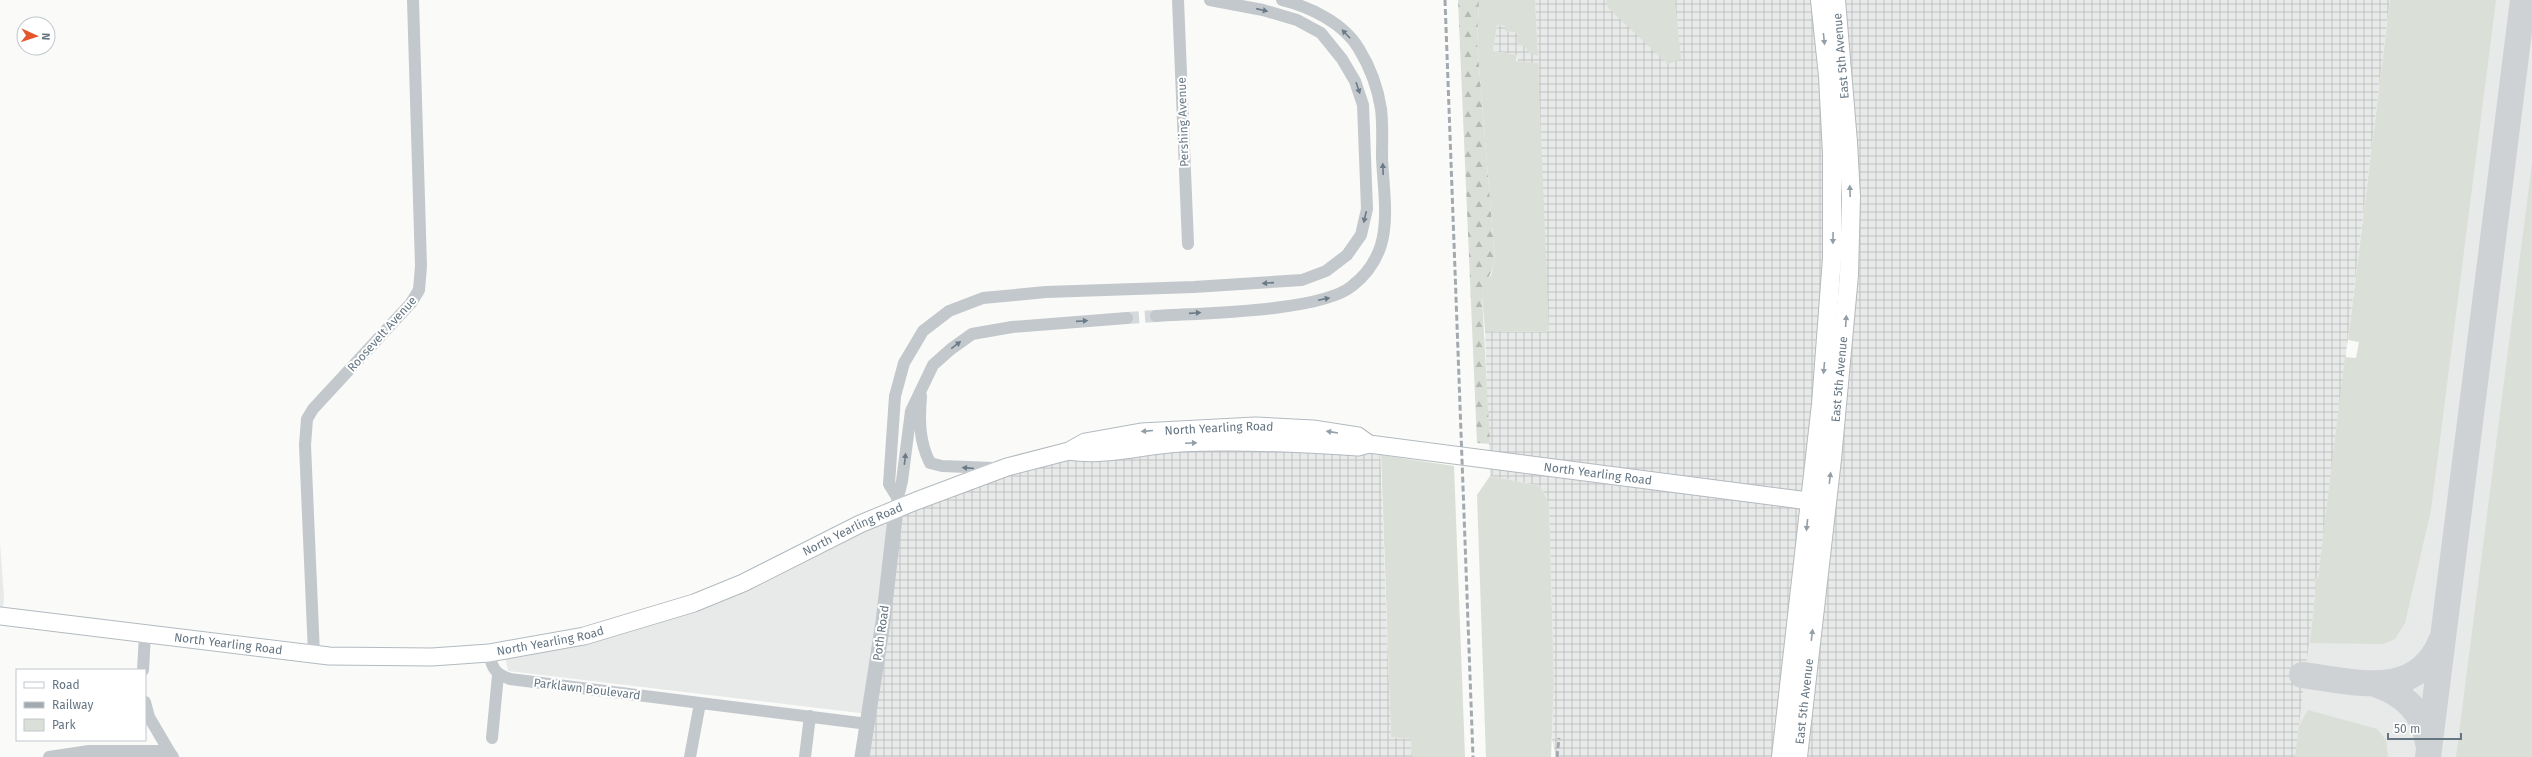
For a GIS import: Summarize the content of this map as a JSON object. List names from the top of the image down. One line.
{"streets":{"main road":["East 5th Avenue","North Yearling Road"],"street":["Pershing Avenue","Roosevelt Avenue","Poth Road","Parklawn Boulevard"]},"crossings":[["East 5th Avenue","North Yearling Road"],["Roosevelt Avenue","North Yearling Road"],["North Yearling Road","Poth Road"],["Poth Road","Parklawn Boulevard"]],"legend":["Road","Railway","Park"],"scale_bar":"50 m","north":"right"}
